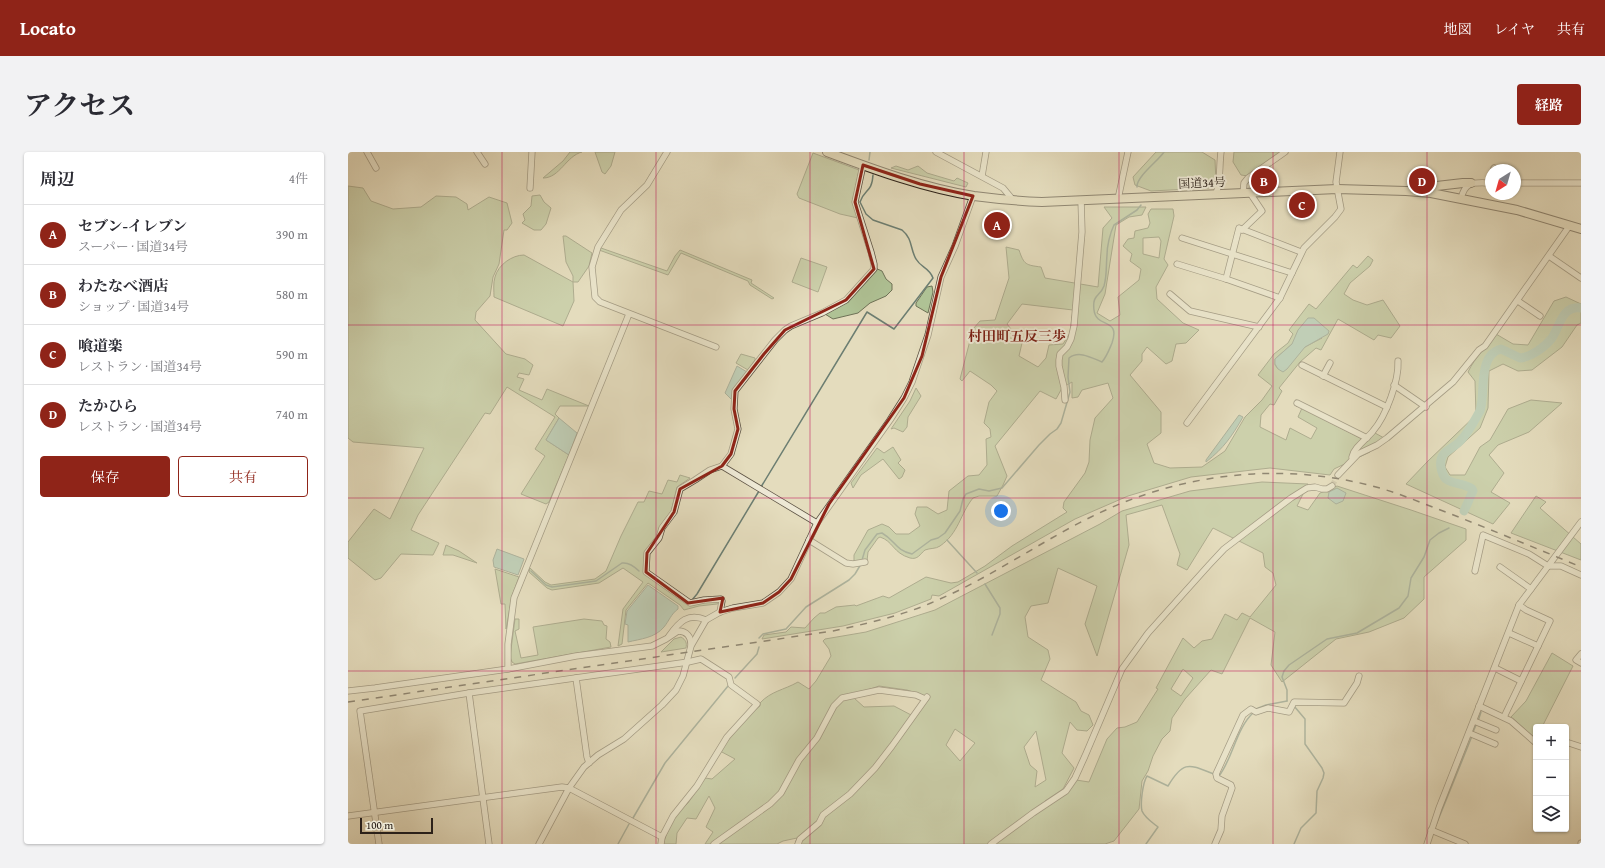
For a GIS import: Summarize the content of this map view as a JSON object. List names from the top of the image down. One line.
{"streets":{"highway":["国道34号"]},"districts":["村田町五反三歩"],"scale_bar":"100 m","north":"bottom left","page":{"header":"Locato","nav":["地図","レイヤ","共有"],"title":"アクセス","buttons":["経路",["保存","共有"]],"heading":["周辺","4件"],"pins":["B","D","C","A"],"list":[{"mark":"A","name":"セブン-イレブン","note":"スーパー · 国道34号","value":"390 m"},{"mark":"B","name":"わたなべ酒店","note":"ショップ · 国道34号","value":"580 m"},{"mark":"C","name":"喰道楽","note":"レストラン · 国道34号","value":"590 m"},{"mark":"D","name":"たかひら","note":"レストラン · 国道34号","value":"740 m"}],"map_buttons":["+","−"],"scale":"100 m"}}
